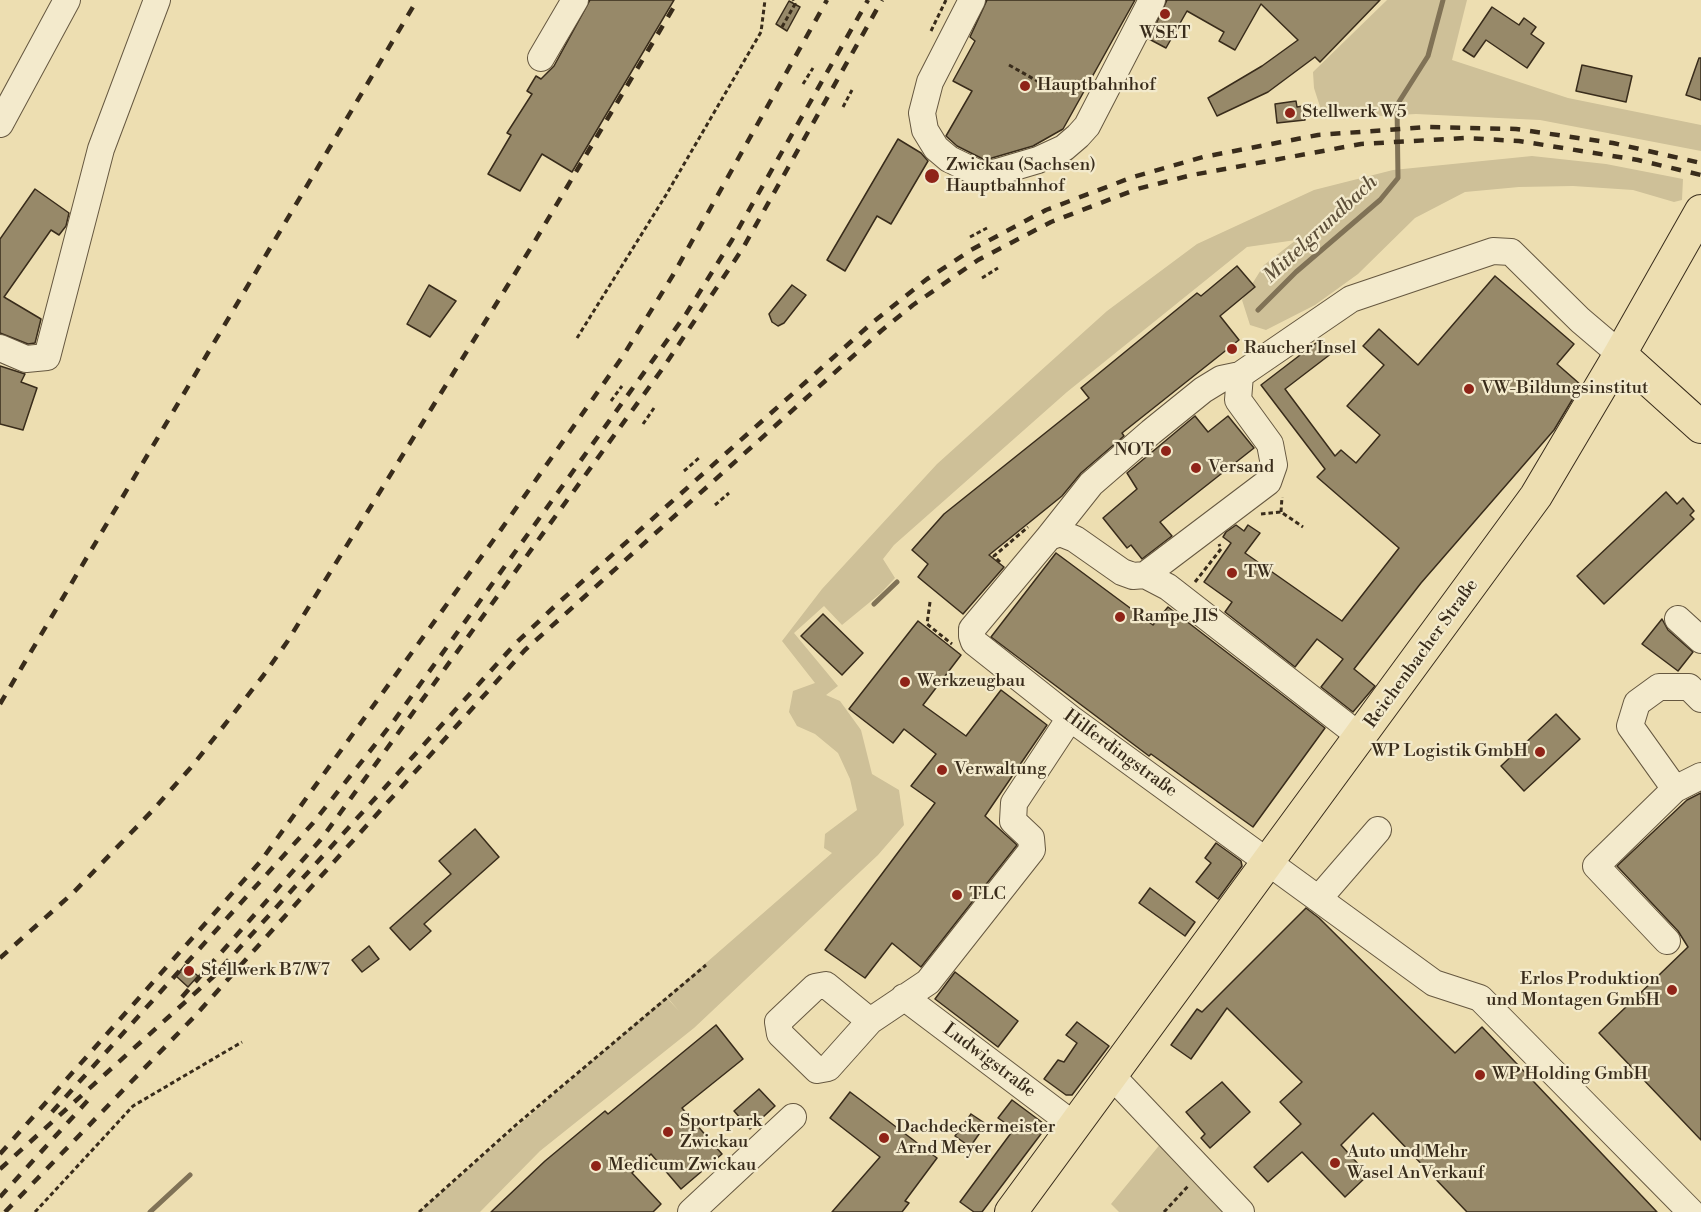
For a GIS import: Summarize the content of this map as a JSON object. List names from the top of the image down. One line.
{"streets":{"main road":["Reichenbacher Straße"],"street":["Hilferdingstraße","Ludwigstraße"]},"crossings":[["Reichenbacher Straße","Hilferdingstraße"],["Reichenbacher Straße","Ludwigstraße"]],"water":["Mittelgrundbach"],"places":["WSET","Hauptbahnhof","Stellwerk W5","Zwickau (Sachsen) Hauptbahnhof","Raucher Insel","VW-Bildungsinstitut","NOT","Versand","TW","Rampe JIS","Werkzeugbau","WP Logistik GmbH","Verwaltung","TLC","Stellwerk B7/W7","Erlos Produktion und Montagen GmbH","WP Holding GmbH","Sportpark Zwickau","Dachdeckermeister Arnd Meyer","Auto und Mehr Wasel AnVerkauf","Medicum Zwickau"]}
